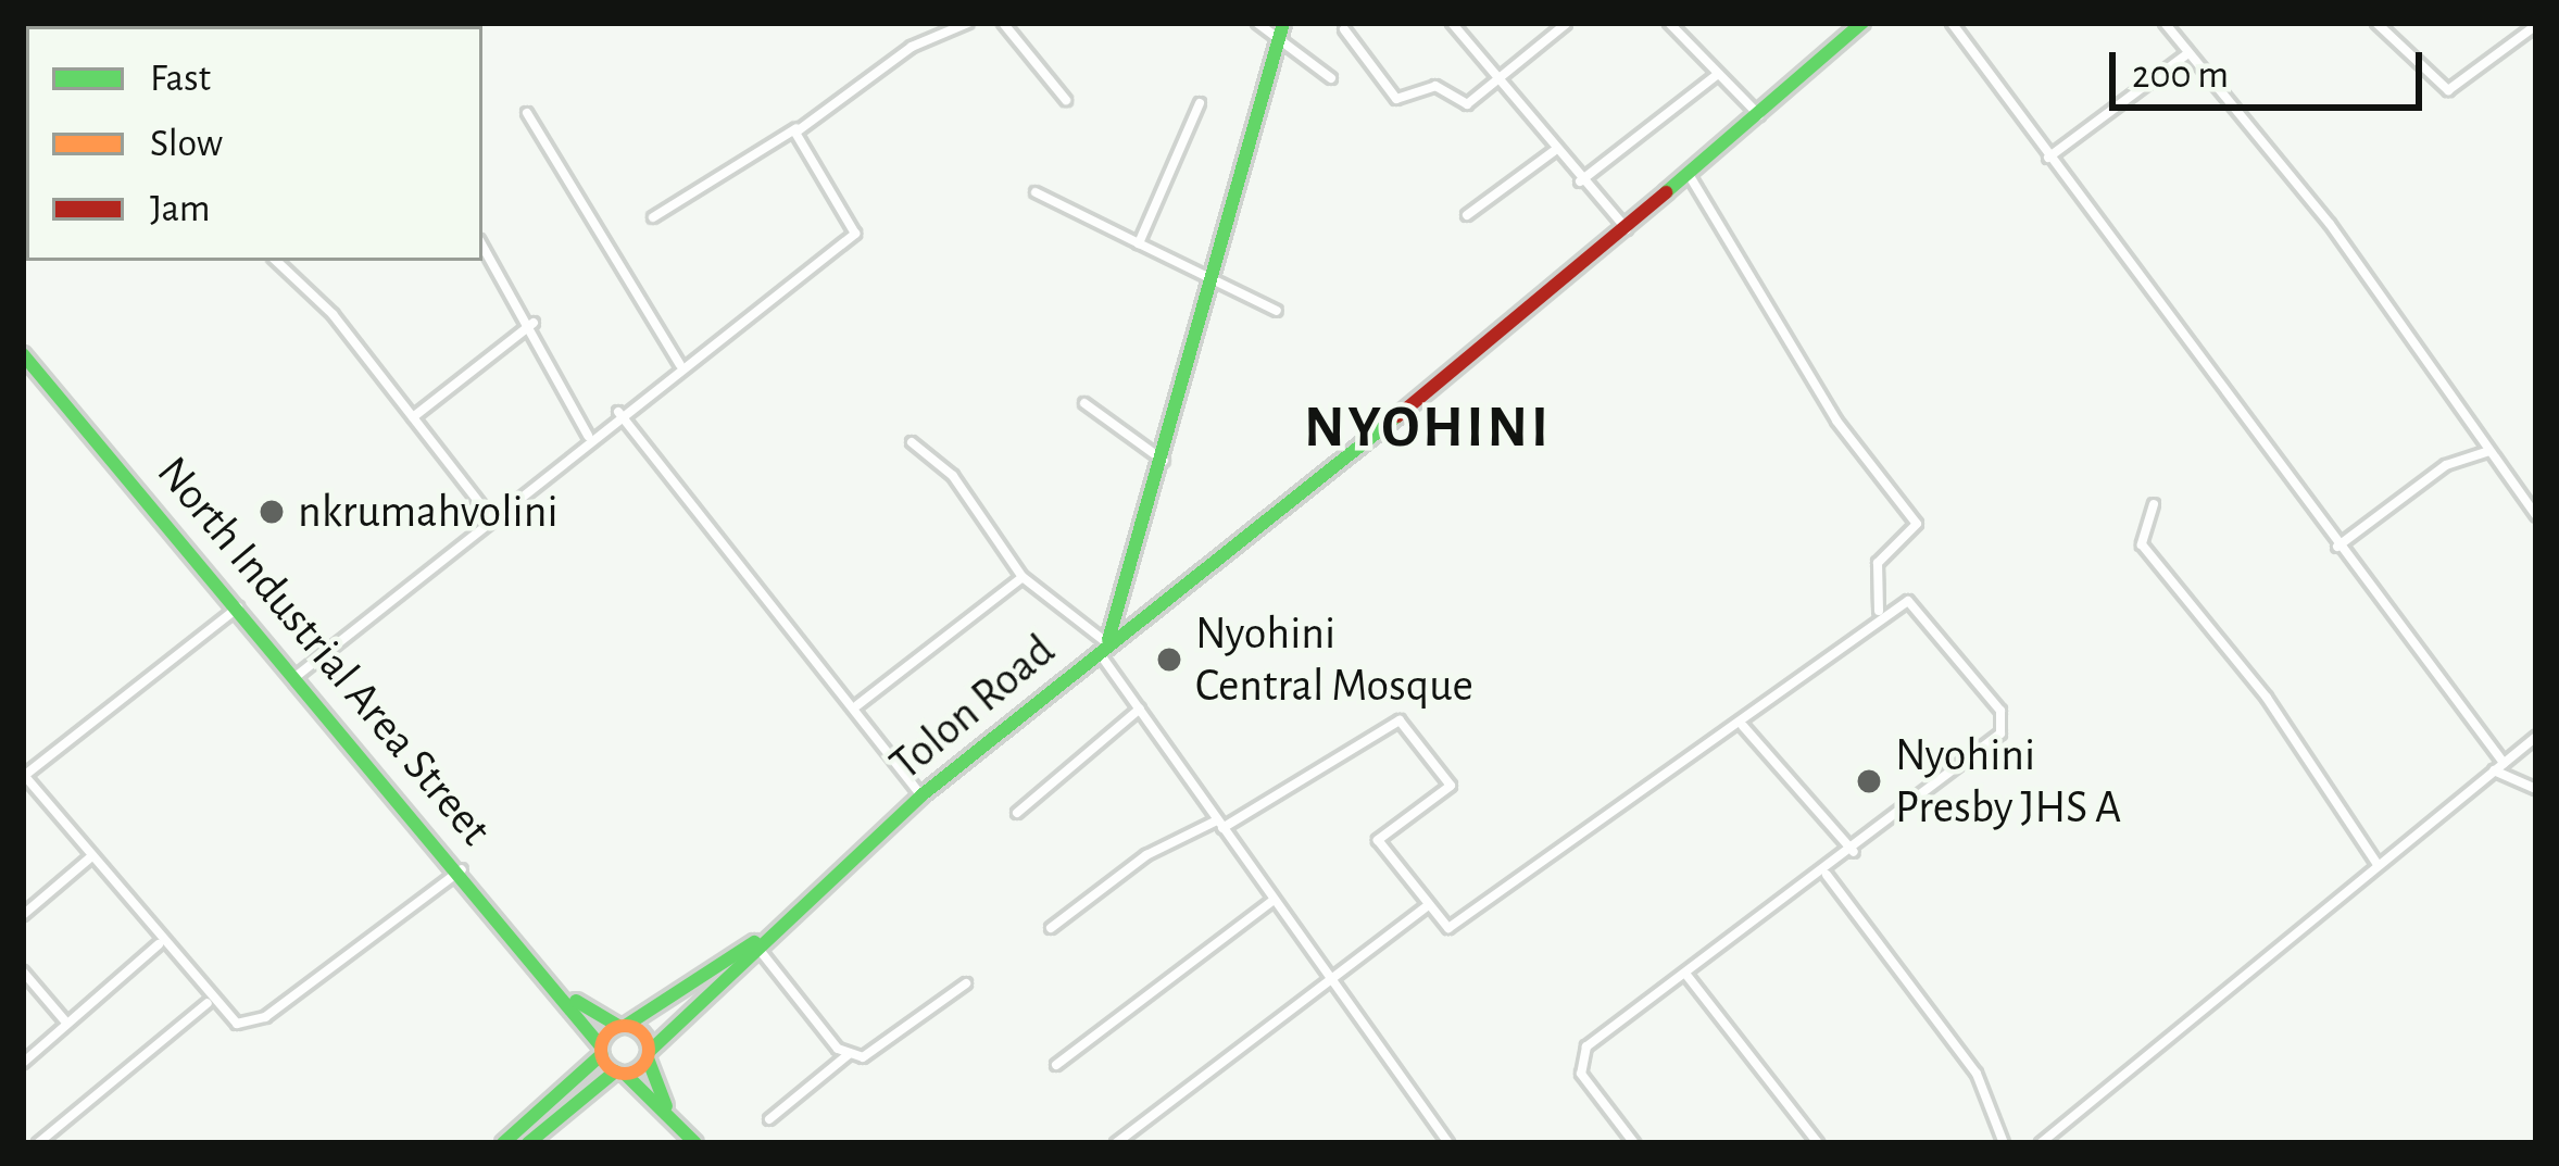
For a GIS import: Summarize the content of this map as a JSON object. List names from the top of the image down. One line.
{"streets":{"main road":["North Industrial Area Street","Tolon Road"]},"districts":["NYOHINI"],"places":["nkrumahvolini","Nyohini Central Mosque","Nyohini Presby JHS A"],"legend":["Fast","Slow","Jam"],"scale_bar":"200 m"}
